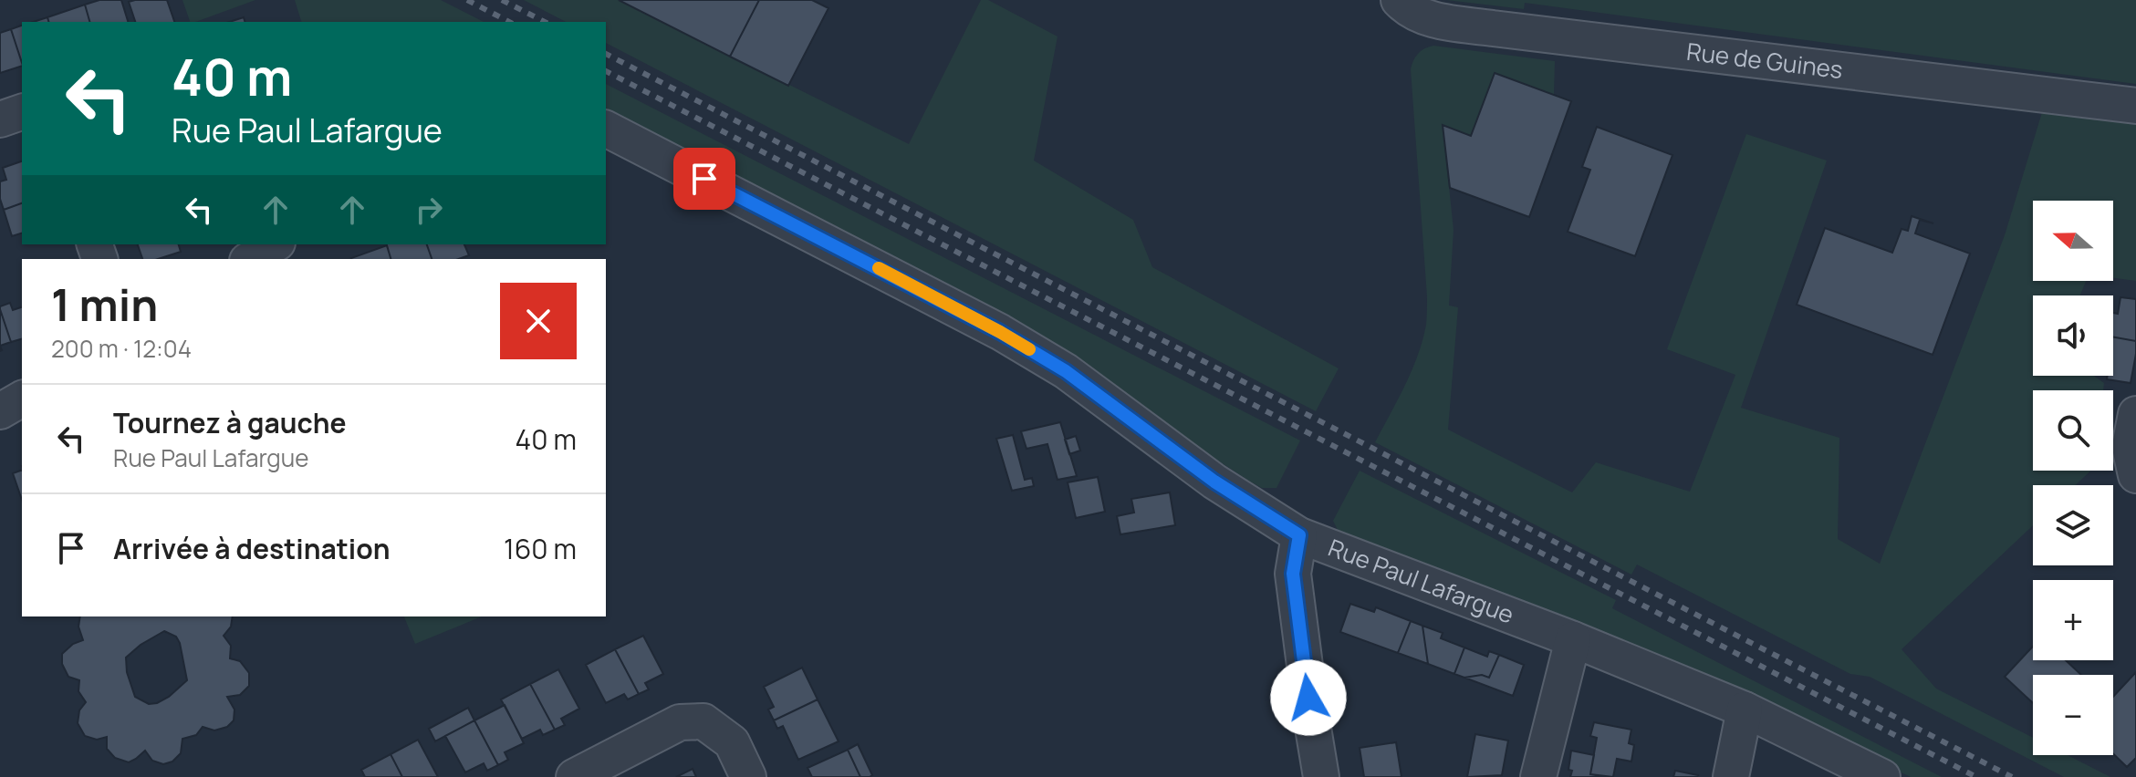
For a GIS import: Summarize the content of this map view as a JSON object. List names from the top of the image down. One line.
{"streets":{"street":["Rue de Guines","Rue Paul Lafargue"]},"north":"left","page":{"turn":["40 m","Rue Paul Lafargue"],"map_buttons":["+","−"],"heading":["1 min","200 m · 12:04"],"list":[{"name":"Tournez à gauche","note":"Rue Paul Lafargue","value":"40 m"},{"name":"Arrivée à destination","value":"160 m"}]}}
